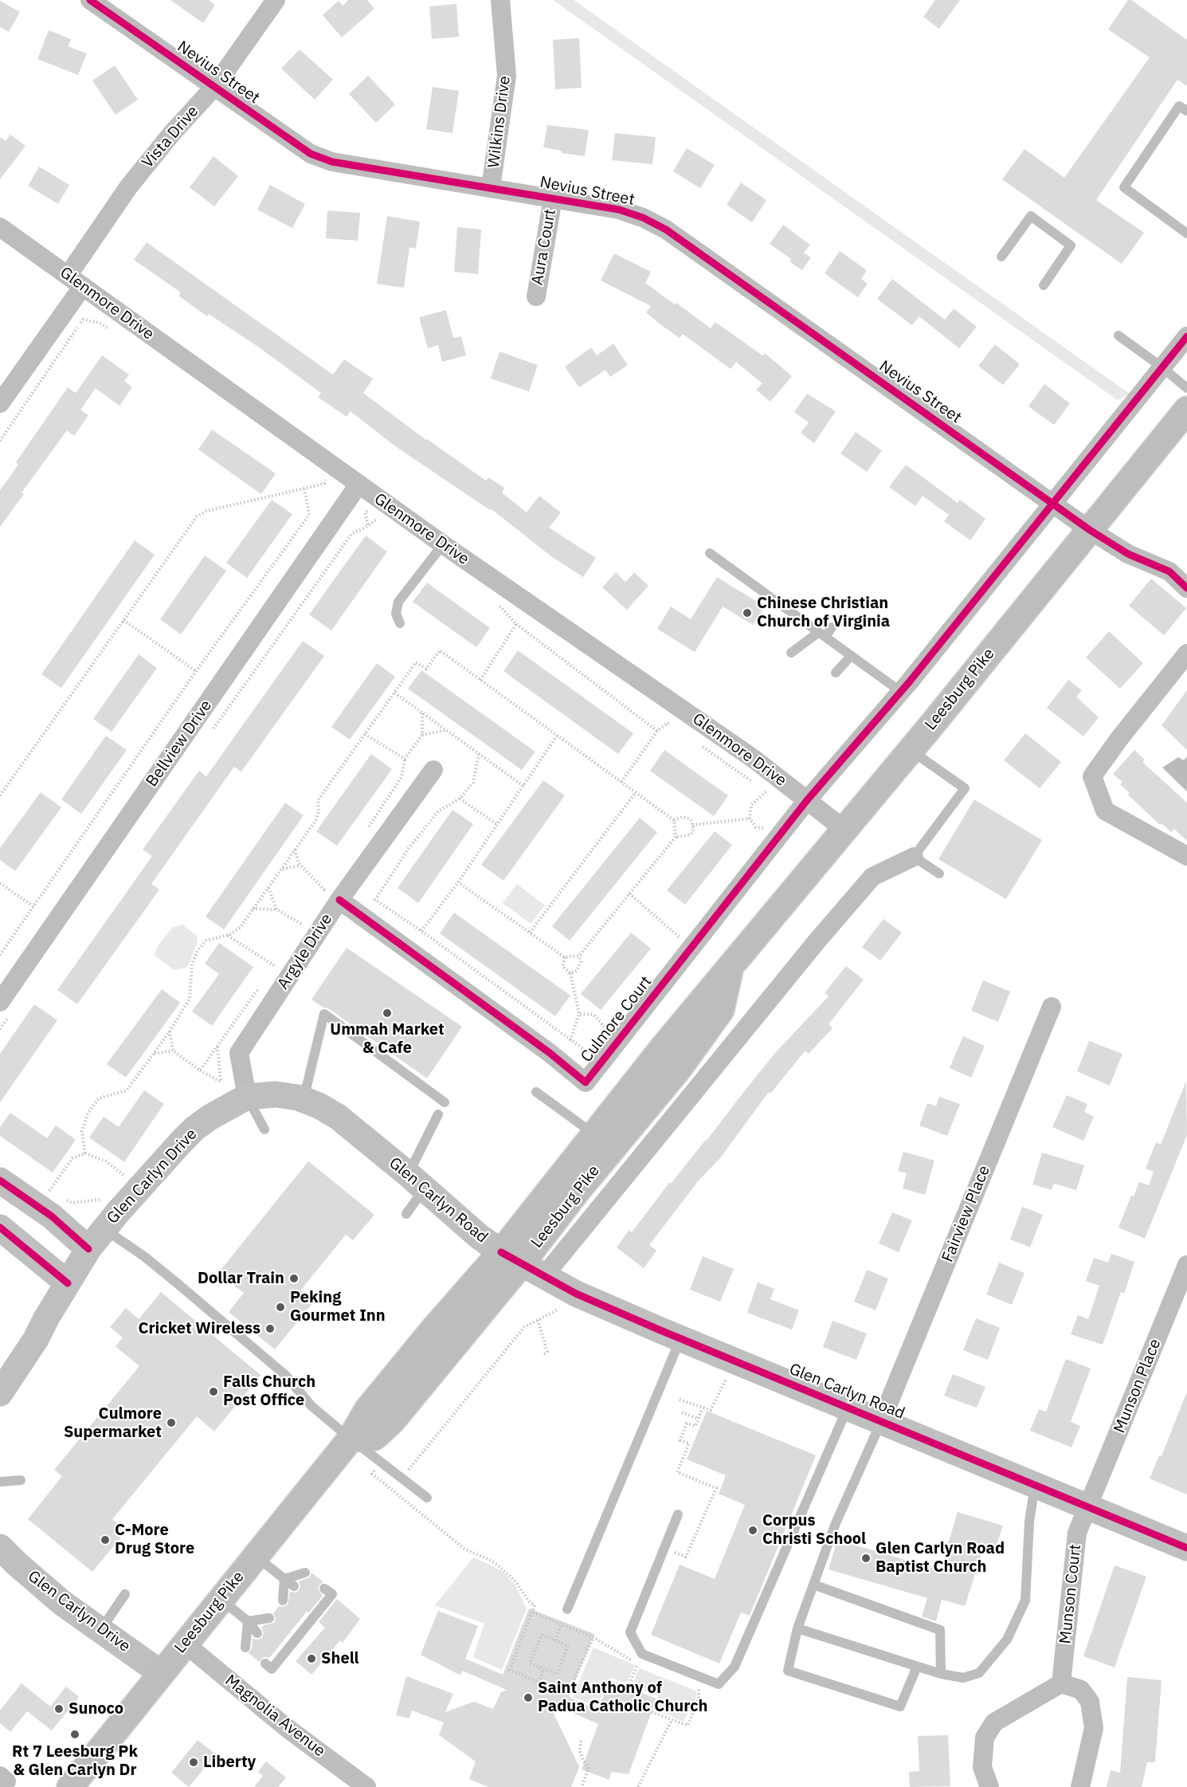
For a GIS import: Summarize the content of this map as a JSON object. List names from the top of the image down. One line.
{"streets":{"main road":["Leesburg Pike"],"street":["Nevius Street","Wilkins Drive","Vista Drive","Aura Court","Glenmore Drive","Bellview Drive","Argyle Drive","Culmore Court","Glen Carlyn Drive","Glen Carlyn Road","Fairview Place","Munson Place","Munson Court","Magnolia Avenue"]},"crossings":[["Nevius Street","Wilkins Drive"],["Nevius Street","Vista Drive"],["Nevius Street","Aura Court"],["Nevius Street","Leesburg Pike"],["Vista Drive","Glenmore Drive"],["Glenmore Drive","Leesburg Pike"],["Glenmore Drive","Bellview Drive"],["Glenmore Drive","Culmore Court"],["Leesburg Pike","Glen Carlyn Drive"],["Leesburg Pike","Glen Carlyn Road"],["Leesburg Pike","Magnolia Avenue"],["Argyle Drive","Culmore Court"],["Argyle Drive","Glen Carlyn Drive"],["Argyle Drive","Glen Carlyn Road"],["Glen Carlyn Drive","Glen Carlyn Road"],["Glen Carlyn Road","Fairview Place"],["Glen Carlyn Road","Munson Place"],["Glen Carlyn Road","Munson Court"],["Munson Place","Munson Court"]],"places":["Chinese Christian Church of Virginia","Ummah Market & Cafe","Dollar Train","Peking Gourmet Inn","Cricket Wireless","Falls Church Post Office","Culmore Supermarket","Corpus Christi School","C-More Drug Store","Glen Carlyn Road Baptist Church","Shell","Saint Anthony of Padua Catholic Church","Sunoco","Rt 7 Leesburg Pk & Glen Carlyn Dr","Liberty"]}
